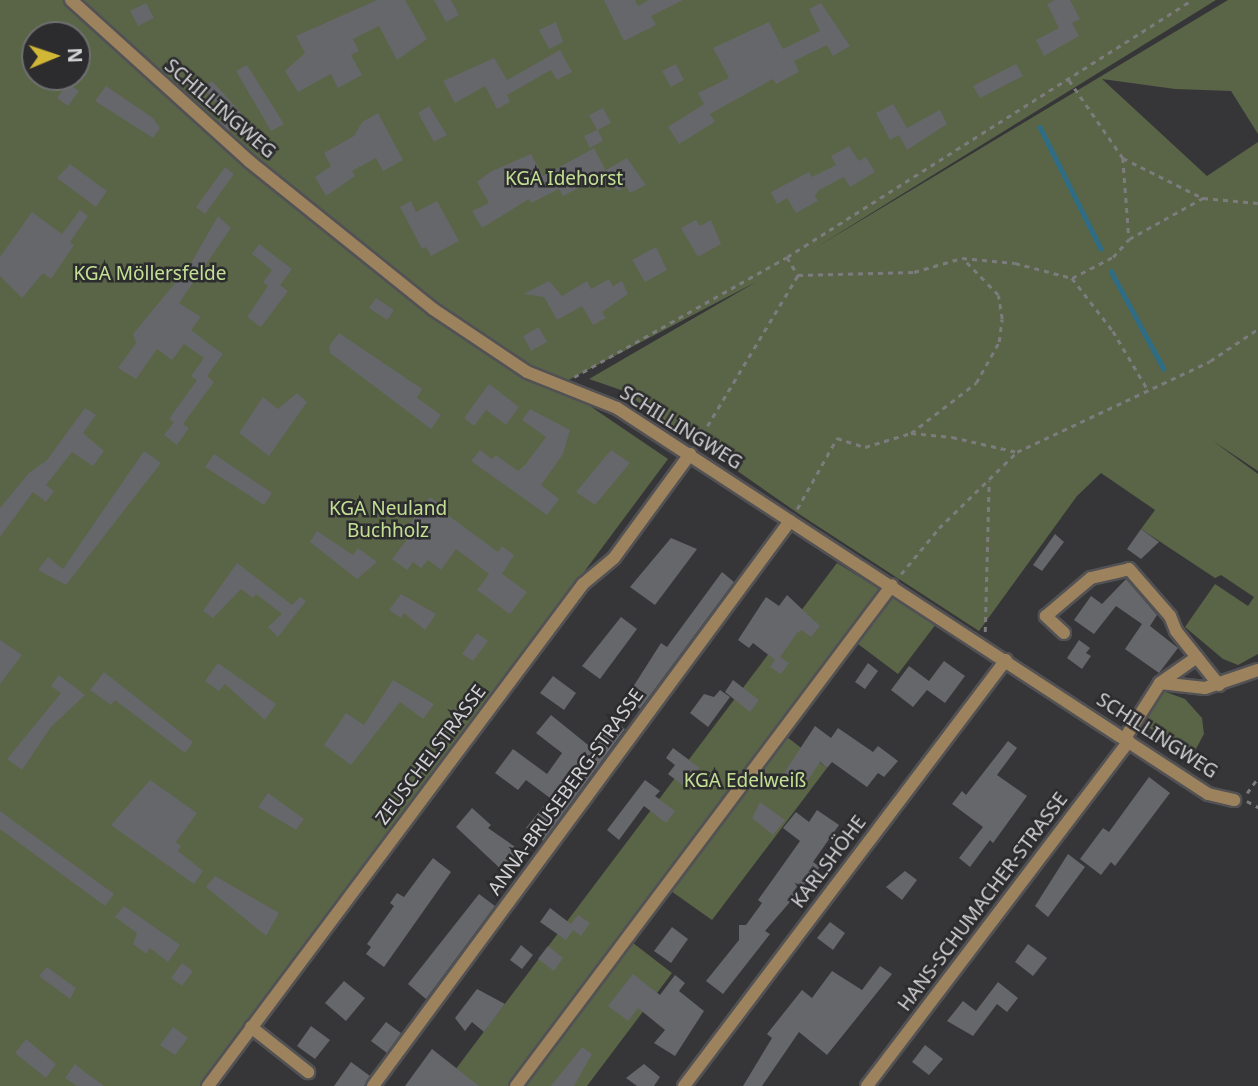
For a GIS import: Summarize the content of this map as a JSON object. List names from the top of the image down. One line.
{"streets":{"street":["SCHILLINGWEG","ZEUSCHELSTRASSE","ANNA-BRUSEBERG-STRASSE","KARLSHÖHE","HANS-SCHUMACHER-STRASSE"]},"crossings":[["SCHILLINGWEG","ZEUSCHELSTRASSE"],["SCHILLINGWEG","ANNA-BRUSEBERG-STRASSE"],["SCHILLINGWEG","KARLSHÖHE"],["SCHILLINGWEG","HANS-SCHUMACHER-STRASSE"]],"parks":["KGA Idehorst","KGA Möllersfelde","KGA Neuland Buchholz","KGA Edelweiß"],"north":"right"}
